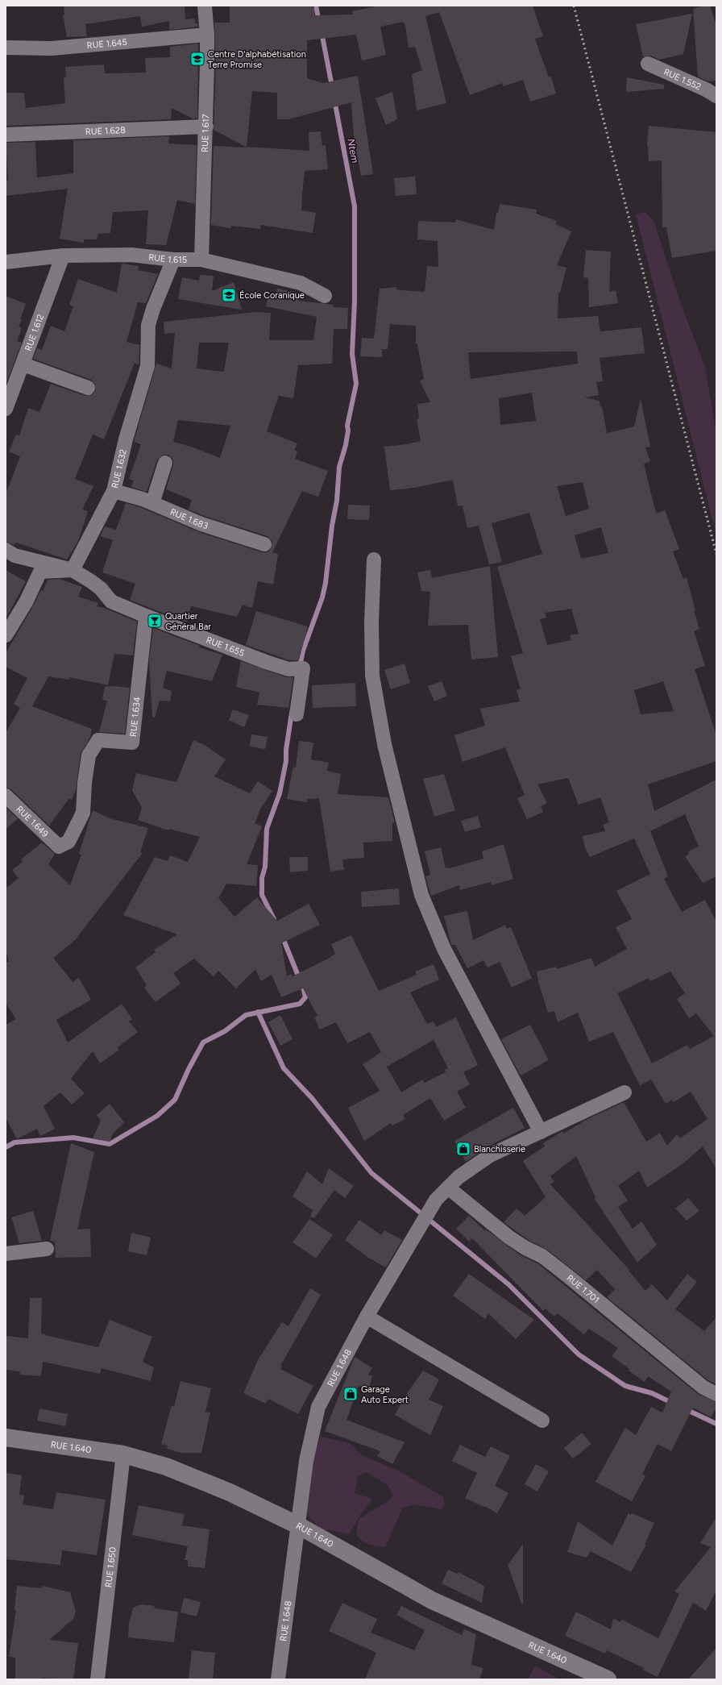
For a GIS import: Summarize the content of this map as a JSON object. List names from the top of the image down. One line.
{"streets":{"street":["RUE 1.645","RUE 1.552","RUE 1.628","RUE 1.617","RUE 1.615","RUE 1.612","RUE 1.632","RUE 1.683","RUE 1.655","RUE 1.634","RUE 1.649","RUE 1.701","RUE 1.648","RUE 1.640","RUE 1.650"]},"crossings":[["RUE 1.645","RUE 1.617"],["RUE 1.628","RUE 1.617"],["RUE 1.617","RUE 1.615"],["RUE 1.615","RUE 1.612"],["RUE 1.615","RUE 1.632"],["RUE 1.632","RUE 1.683"],["RUE 1.632","RUE 1.655"],["RUE 1.655","RUE 1.634"],["RUE 1.634","RUE 1.649"],["RUE 1.701","RUE 1.648"],["RUE 1.648","RUE 1.640"],["RUE 1.640","RUE 1.650"]],"water":["Ntem"],"places":{"school or university":["Centre D'alphabétisation Terre Promise","École Coranique"],"bar":["Quartier Général Bar"],"shop":["Blanchisserie","Garage Auto Expert"]}}
